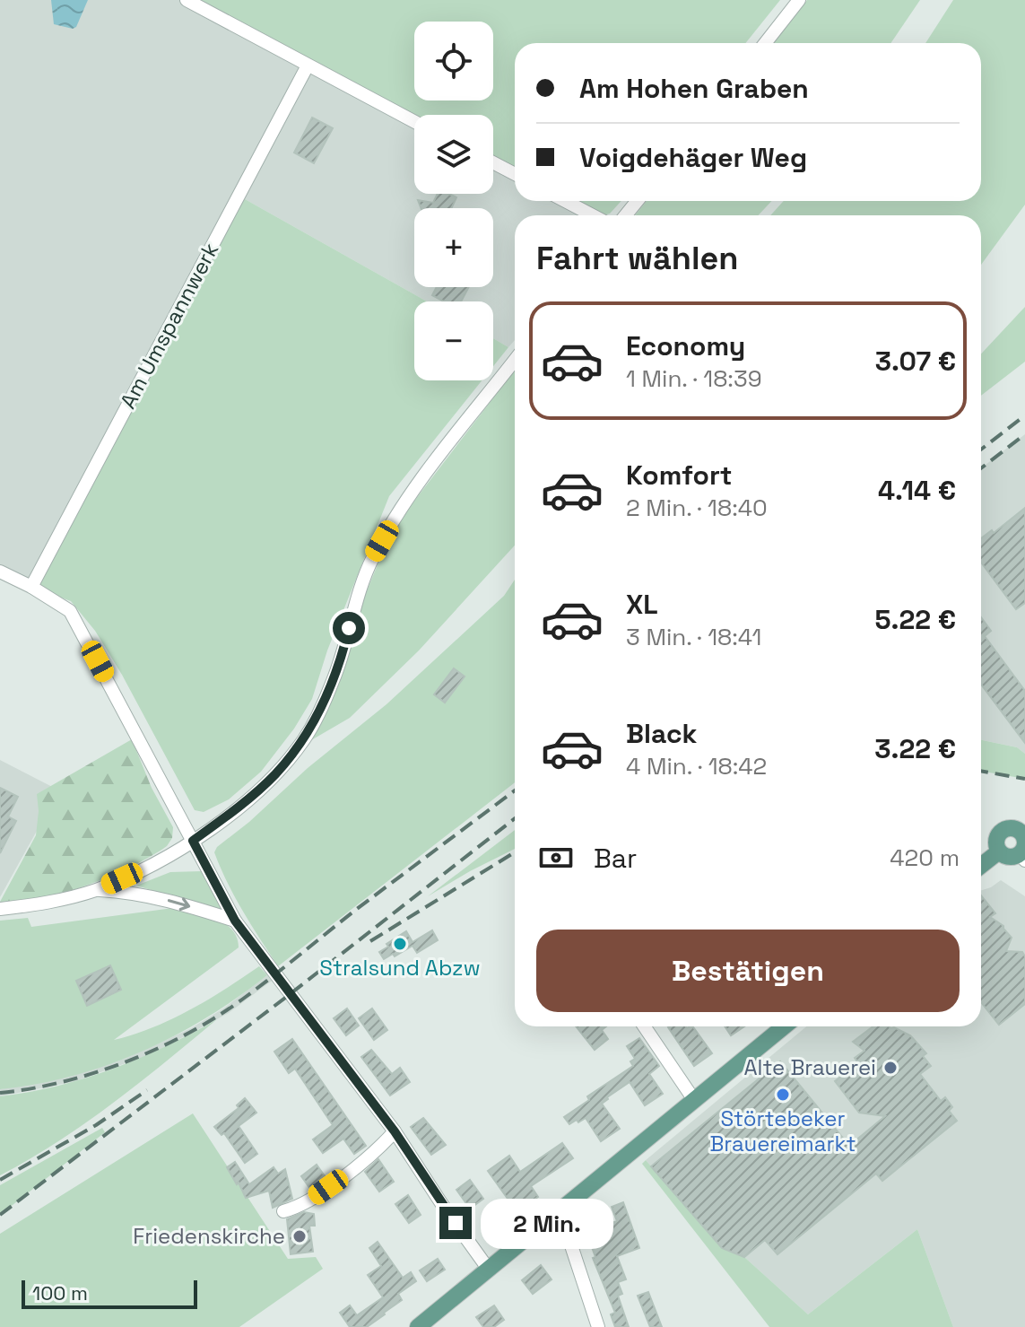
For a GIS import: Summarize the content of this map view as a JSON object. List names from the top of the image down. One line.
{"streets":{"street":["Am Umspannwerk"]},"places":["Stralsund Abzw","Alte Brauerei","Störtebeker Brauereimarkt","Friedenskirche"],"scale_bar":"100 m","page":{"map_buttons":["+","−"],"banner":["Am Hohen Graben","Voigdehäger Weg"],"heading":"Fahrt wählen","list":[{"name":"Economy","note":"1 Min. · 18:39","value":"3.07 €"},{"name":"Komfort","note":"2 Min. · 18:40","value":"4.14 €"},{"name":"XL","note":"3 Min. · 18:41","value":"5.22 €"},{"name":"Black","note":"4 Min. · 18:42","value":"3.22 €"}],"pay":["Bar","420 m"],"buttons":"Bestätigen","bubble":"2 Min.","scale":"100 m"}}
